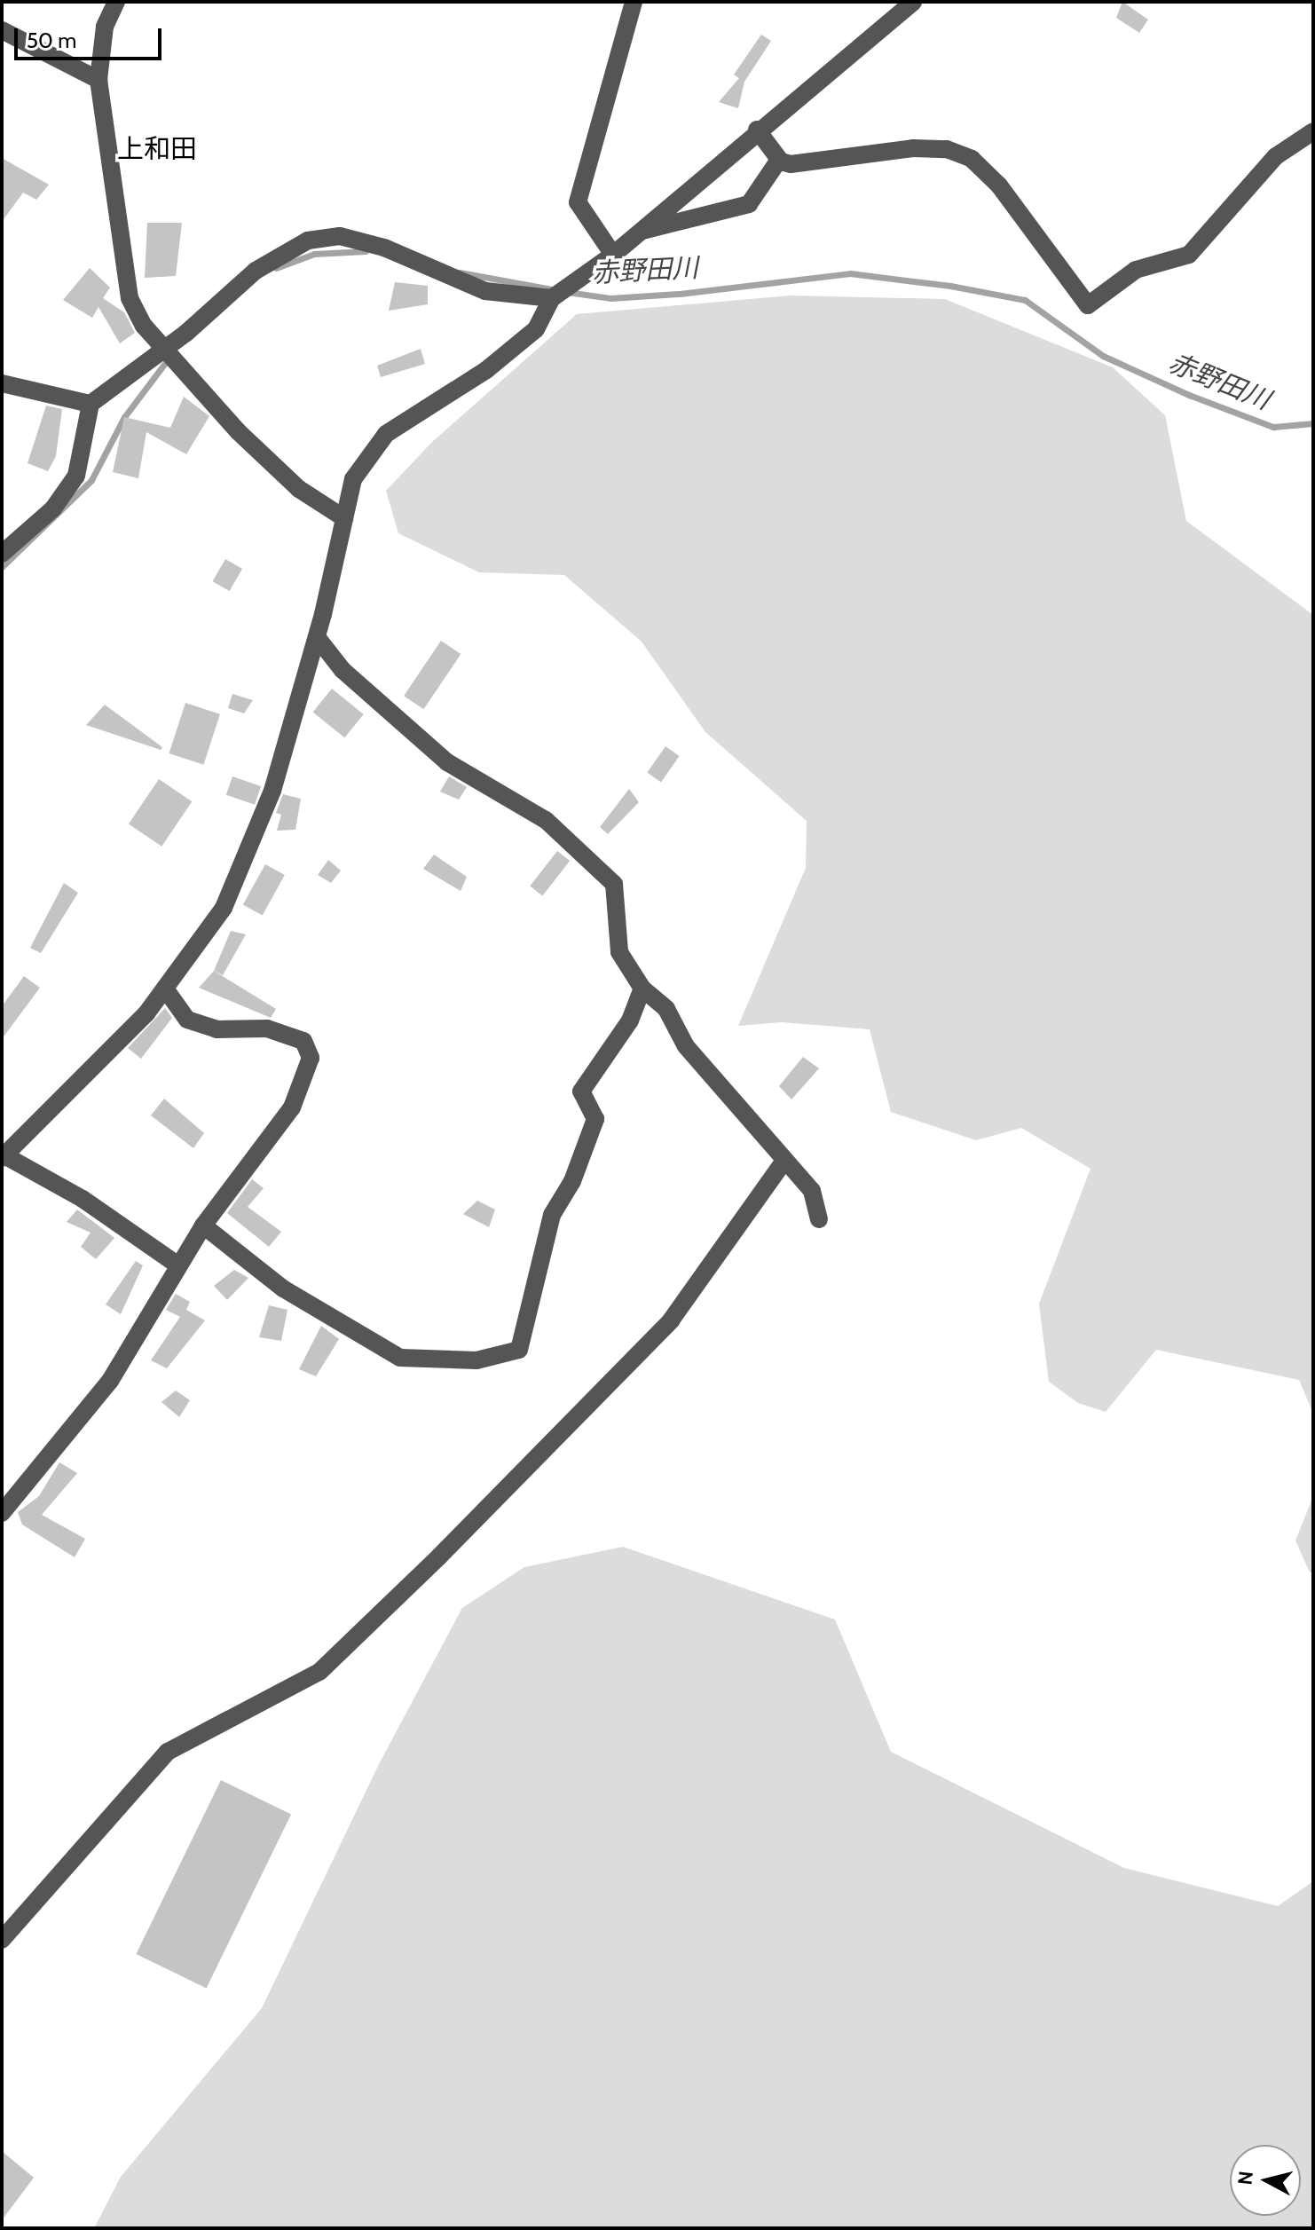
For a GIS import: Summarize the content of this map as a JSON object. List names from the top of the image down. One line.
{"districts":["上和田"],"water":["赤野田川"],"scale_bar":"50 m","north":"left"}
